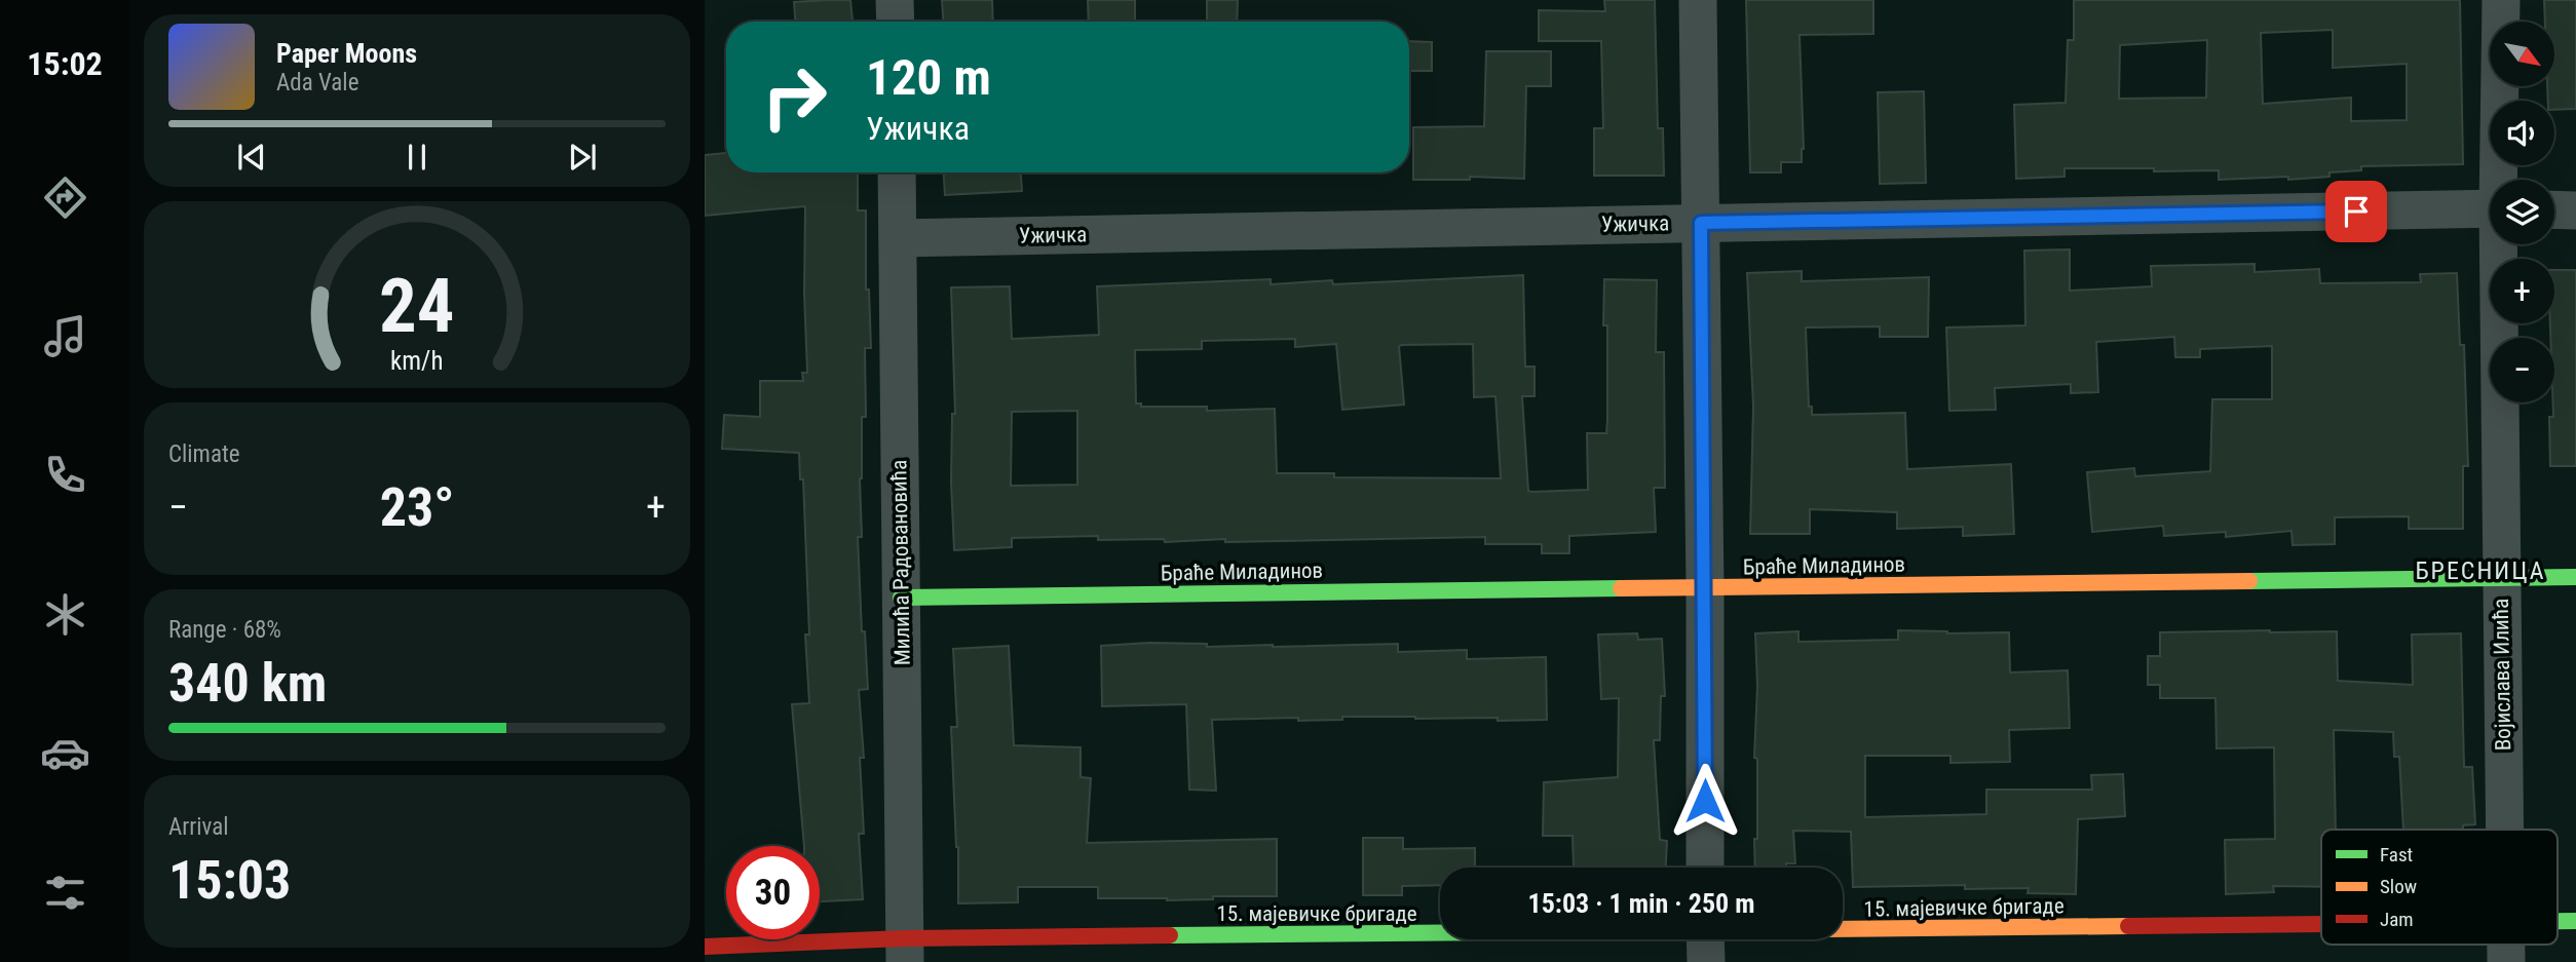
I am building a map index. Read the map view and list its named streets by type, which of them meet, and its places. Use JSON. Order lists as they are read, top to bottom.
{
  "streets": {
    "street": [
      "Ужичка",
      "Милића Радовановића",
      "Браће Миладинов",
      "Војислава Илића",
      "15. мајевичке бригаде"
    ]
  },
  "crossings": [
    ["Ужичка", "Милића Радовановића"],
    ["Милића Радовановића", "Браће Миладинов"],
    ["Милића Радовановића", "15. мајевичке бригаде"],
    ["Браће Миладинов", "Војислава Илића"]
  ],
  "districts": ["БРЕСНИЦА"],
  "legend": ["Fast", "Slow", "Jam"],
  "north": "bottom right",
  "page": {
    "tabs": "15:02",
    "map_buttons": ["+", "−"],
    "turn": ["120 m", "Ужичка"],
    "song": ["Paper Moons", "Ada Vale"],
    "tile": [
      "Climate",
      ["Range · 68%", "340 km"],
      ["Arrival", "15:03"]
    ],
    "heat": ["−", "23°", "+"],
    "limit": "30",
    "trip": "15:03 · 1 min · 250 m",
    "gauge": ["24", "km/h"]
  }
}
